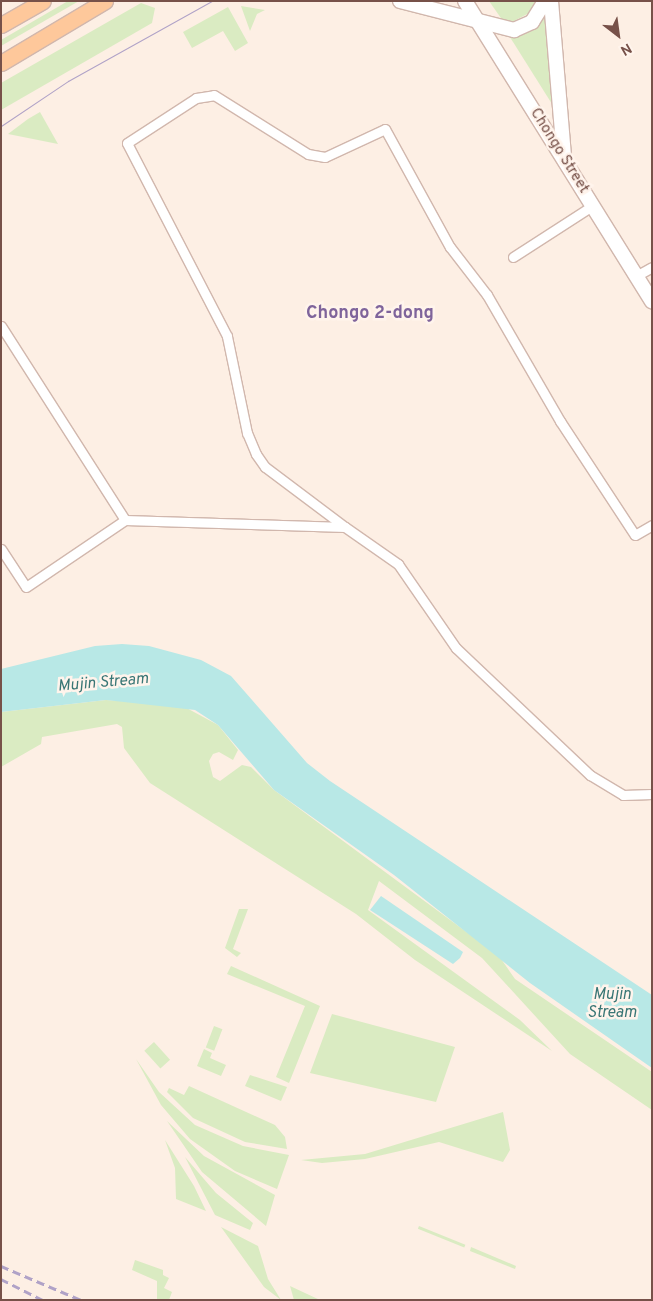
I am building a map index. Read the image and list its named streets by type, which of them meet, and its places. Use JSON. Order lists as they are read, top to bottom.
{
  "streets": {
    "main road": ["Chongo Street"]
  },
  "districts": ["Chongo 2-dong"],
  "water": ["Mujin Stream"],
  "north": "bottom right"
}
